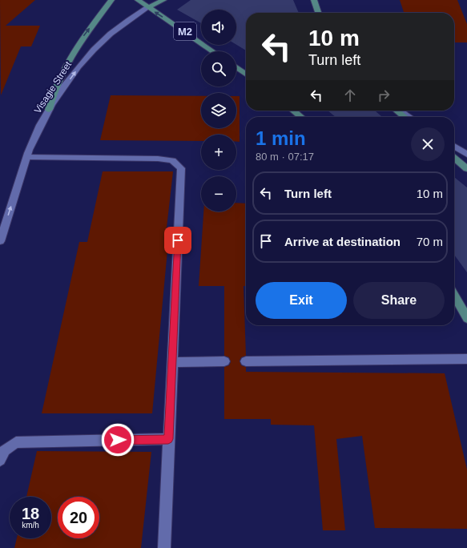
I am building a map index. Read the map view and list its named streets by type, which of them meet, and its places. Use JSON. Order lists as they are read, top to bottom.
{
  "streets": {
    "main road": ["M2"],
    "street": ["Visagie Street"]
  },
  "crossings": [
    ["M2", "Visagie Street"]
  ],
  "one_way": ["Visagie Street"],
  "page": {
    "map_buttons": ["+", "−"],
    "turn": ["10 m", "Turn left"],
    "heading": ["1 min", "80 m · 07:17"],
    "list": [
      {
        "name": "Turn left",
        "value": "10 m"
      },
      {
        "name": "Arrive at destination",
        "value": "70 m"
      }
    ],
    "buttons": ["Exit", "Share"],
    "speed": "18 km/h",
    "limit": "20"
  }
}
